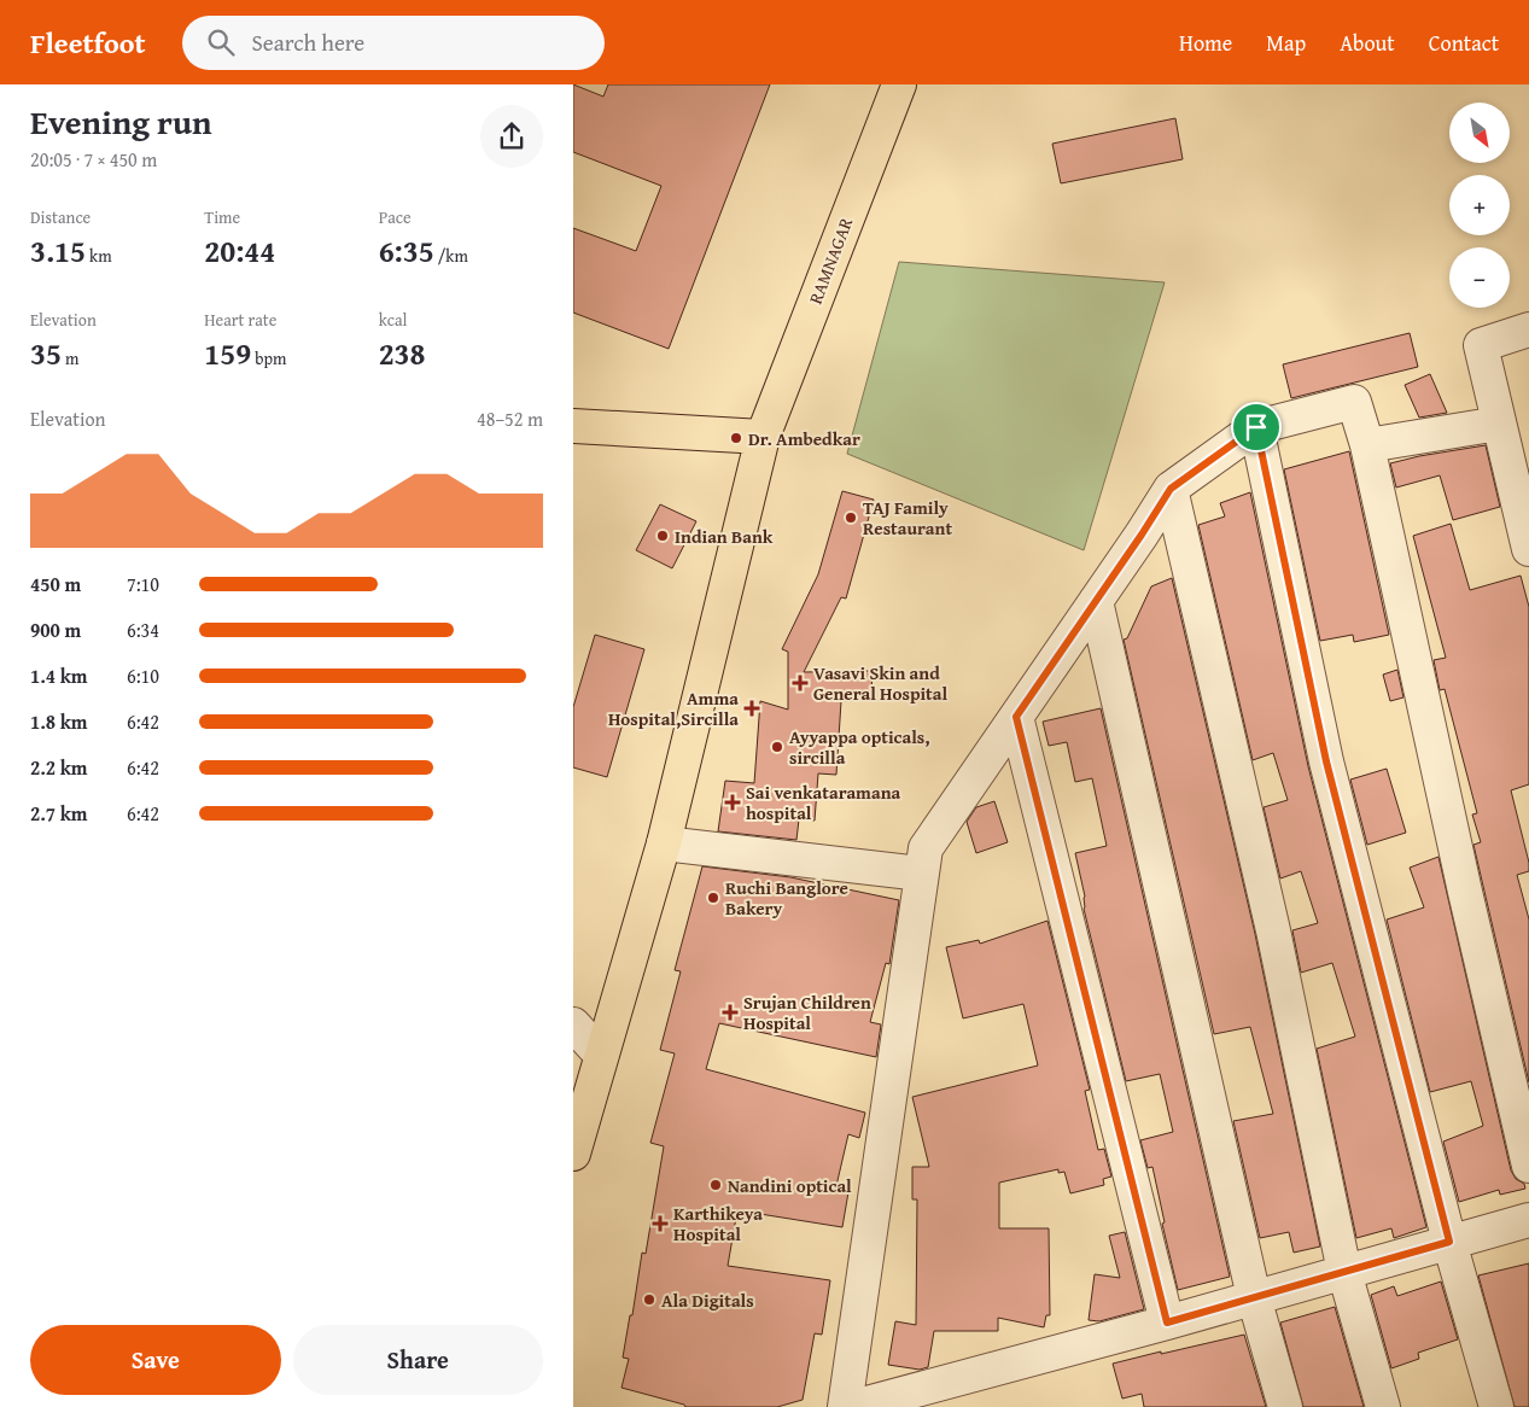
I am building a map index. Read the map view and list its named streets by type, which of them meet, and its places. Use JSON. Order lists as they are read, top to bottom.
{
  "streets": {
    "main road": ["RAMNAGAR"]
  },
  "places": {
    "other": [
      "Dr. Ambedkar",
      "TAJ Family Restaurant",
      "Indian Bank",
      "Ayyappa opticals, sircilla",
      "Ruchi Banglore Bakery",
      "Nandini optical",
      "Ala Digitals"
    ],
    "health": [
      "Vasavi Skin and General Hospital",
      "Amma Hospital,Sircilla",
      "Sai venkataramana hospital",
      "Srujan Children Hospital",
      "Karthikeya Hospital"
    ]
  },
  "north": "bottom right",
  "page": {
    "header": "Fleetfoot",
    "search": "Search here",
    "nav": [
      "Home",
      "Map",
      "About",
      "Contact"
    ],
    "heading": ["Evening run", "20:05 · 7 × 450 m"],
    "map_buttons": ["+", "−"],
    "stats": [
      ["Distance", "3.15 km"],
      ["Time", "20:44"],
      ["Pace", "6:35 /km"],
      ["Elevation", "35 m"],
      ["Heart rate", "159 bpm"],
      ["kcal", "238"]
    ],
    "chart": ["Elevation", "48–52 m"],
    "list": [
      {
        "name": "450 m",
        "note": "7:10"
      },
      {
        "name": "900 m",
        "note": "6:34"
      },
      {
        "name": "1.4 km",
        "note": "6:10"
      },
      {
        "name": "1.8 km",
        "note": "6:42"
      },
      {
        "name": "2.2 km",
        "note": "6:42"
      },
      {
        "name": "2.7 km",
        "note": "6:42"
      }
    ],
    "buttons": ["Save", "Share"]
  }
}
